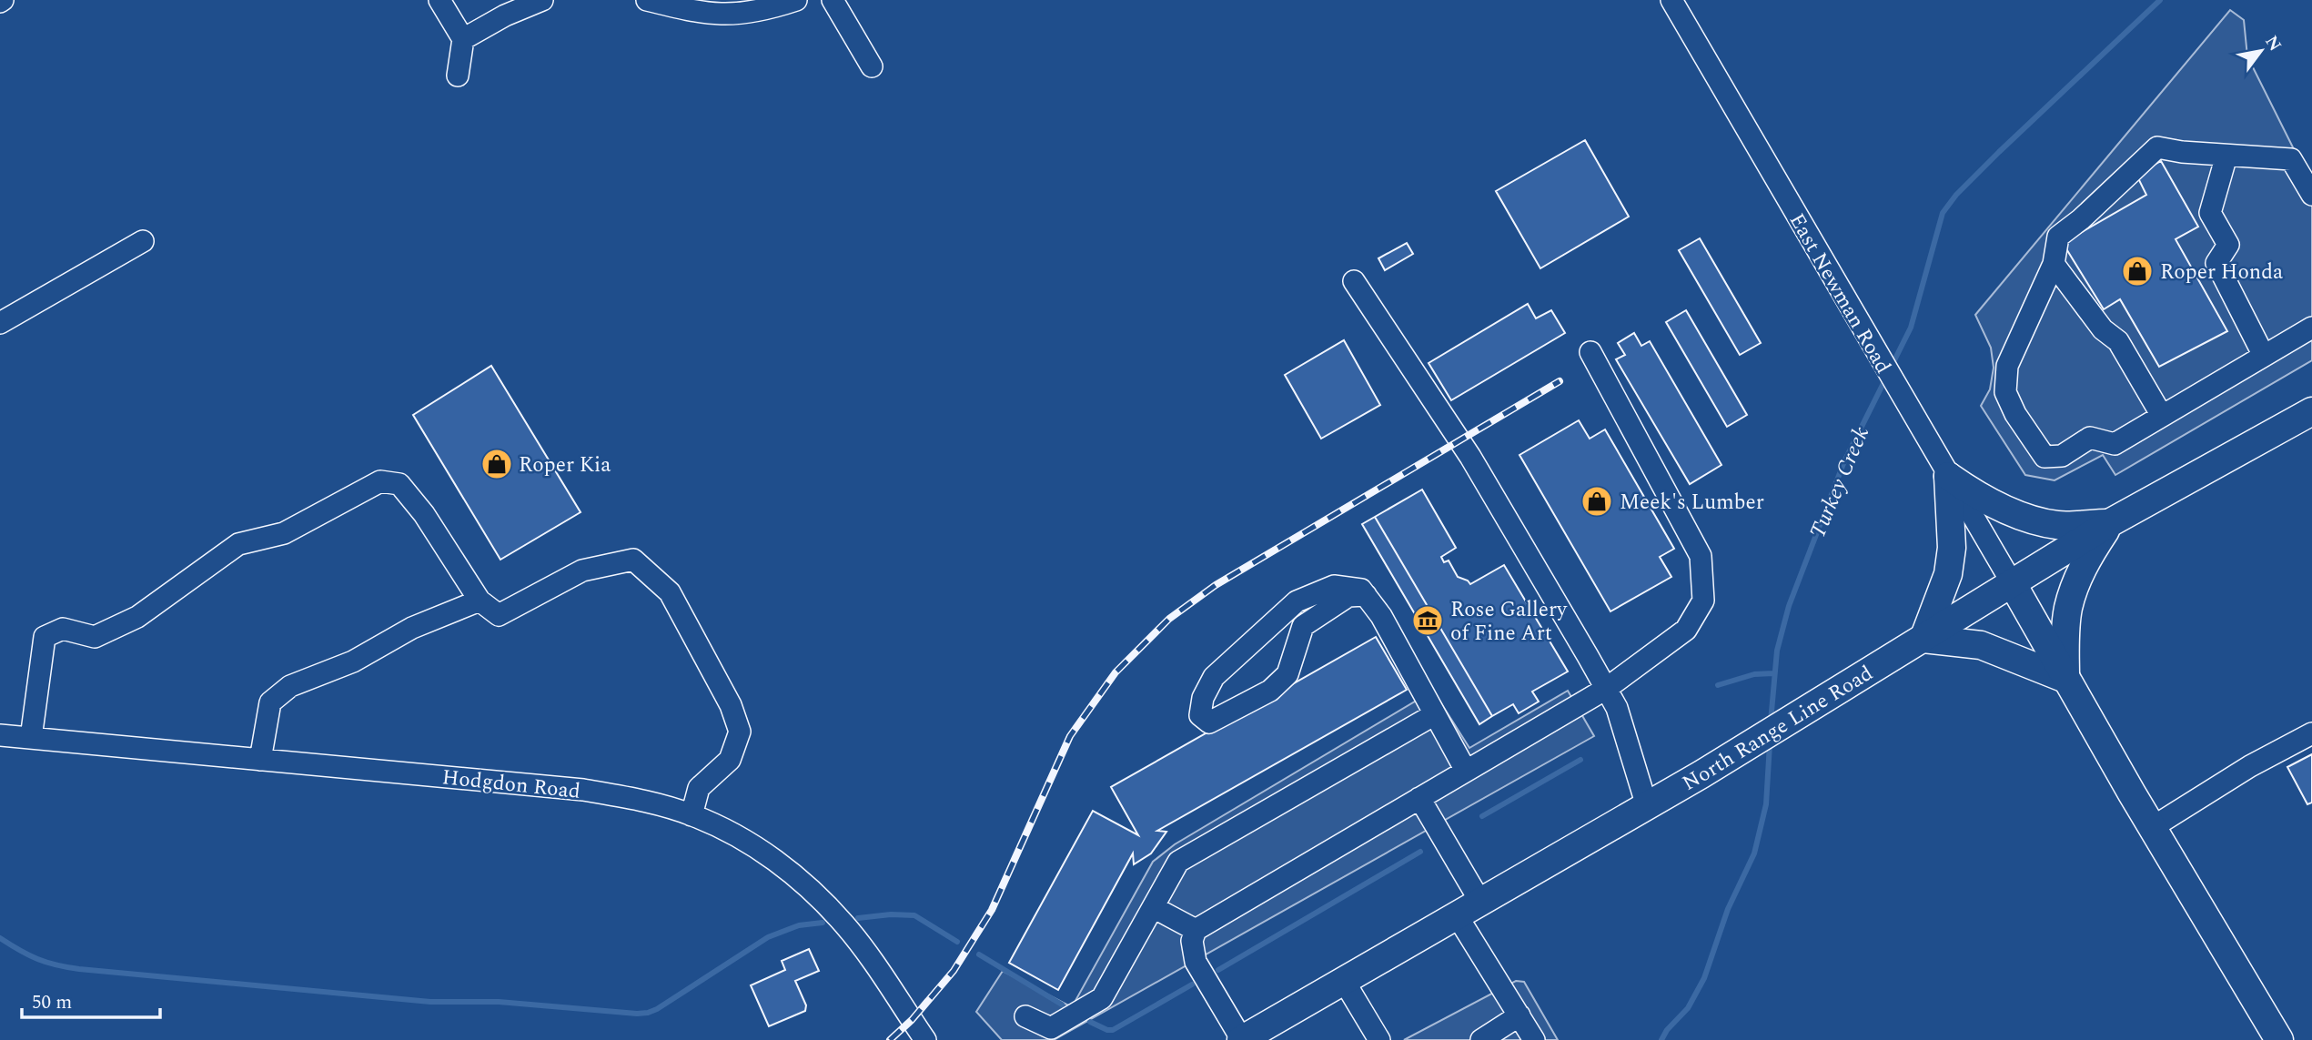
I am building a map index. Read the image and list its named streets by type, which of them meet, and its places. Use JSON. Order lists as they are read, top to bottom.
{
  "streets": {
    "main road": ["North Range Line Road"],
    "street": ["East Newman Road", "Hodgdon Road"]
  },
  "crossings": [
    ["East Newman Road", "North Range Line Road"]
  ],
  "water": ["Turkey Creek"],
  "places": {
    "shop": ["Roper Honda", "Roper Kia", "Meek's Lumber"],
    "museum": ["Rose Gallery of Fine Art"]
  },
  "scale_bar": "50 m",
  "north": "top right"
}
